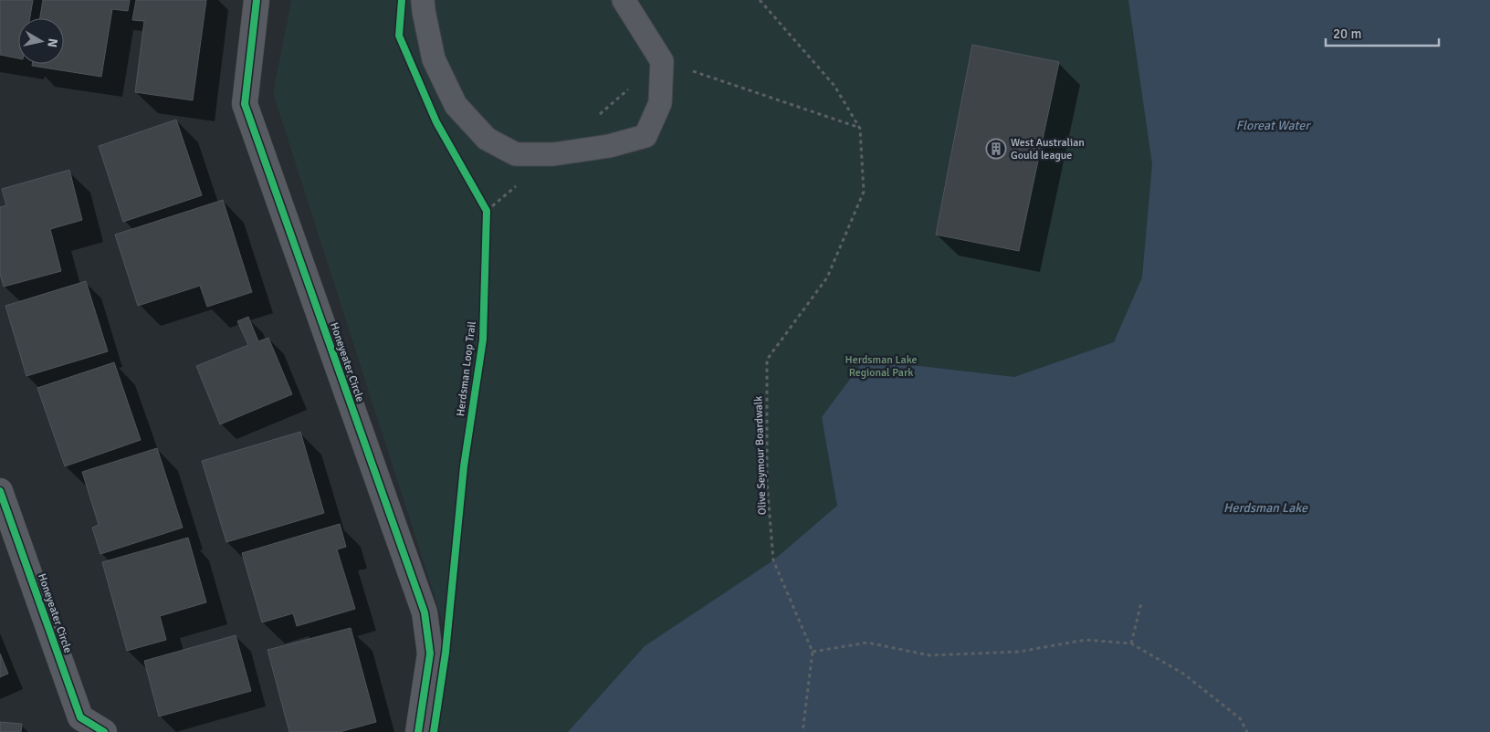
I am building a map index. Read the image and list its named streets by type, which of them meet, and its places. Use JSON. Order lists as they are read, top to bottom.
{
  "streets": {
    "street": ["Honeyeater Circle"],
    "path": ["Olive Seymour Boardwalk"],
    "cycle path": ["Herdsman Loop Trail"]
  },
  "water": ["Floreat Water", "Herdsman Lake"],
  "parks": ["Herdsman Lake Regional Park"],
  "places": {
    "building": ["West Australian Gould league"]
  },
  "scale_bar": "20 m",
  "north": "right"
}
